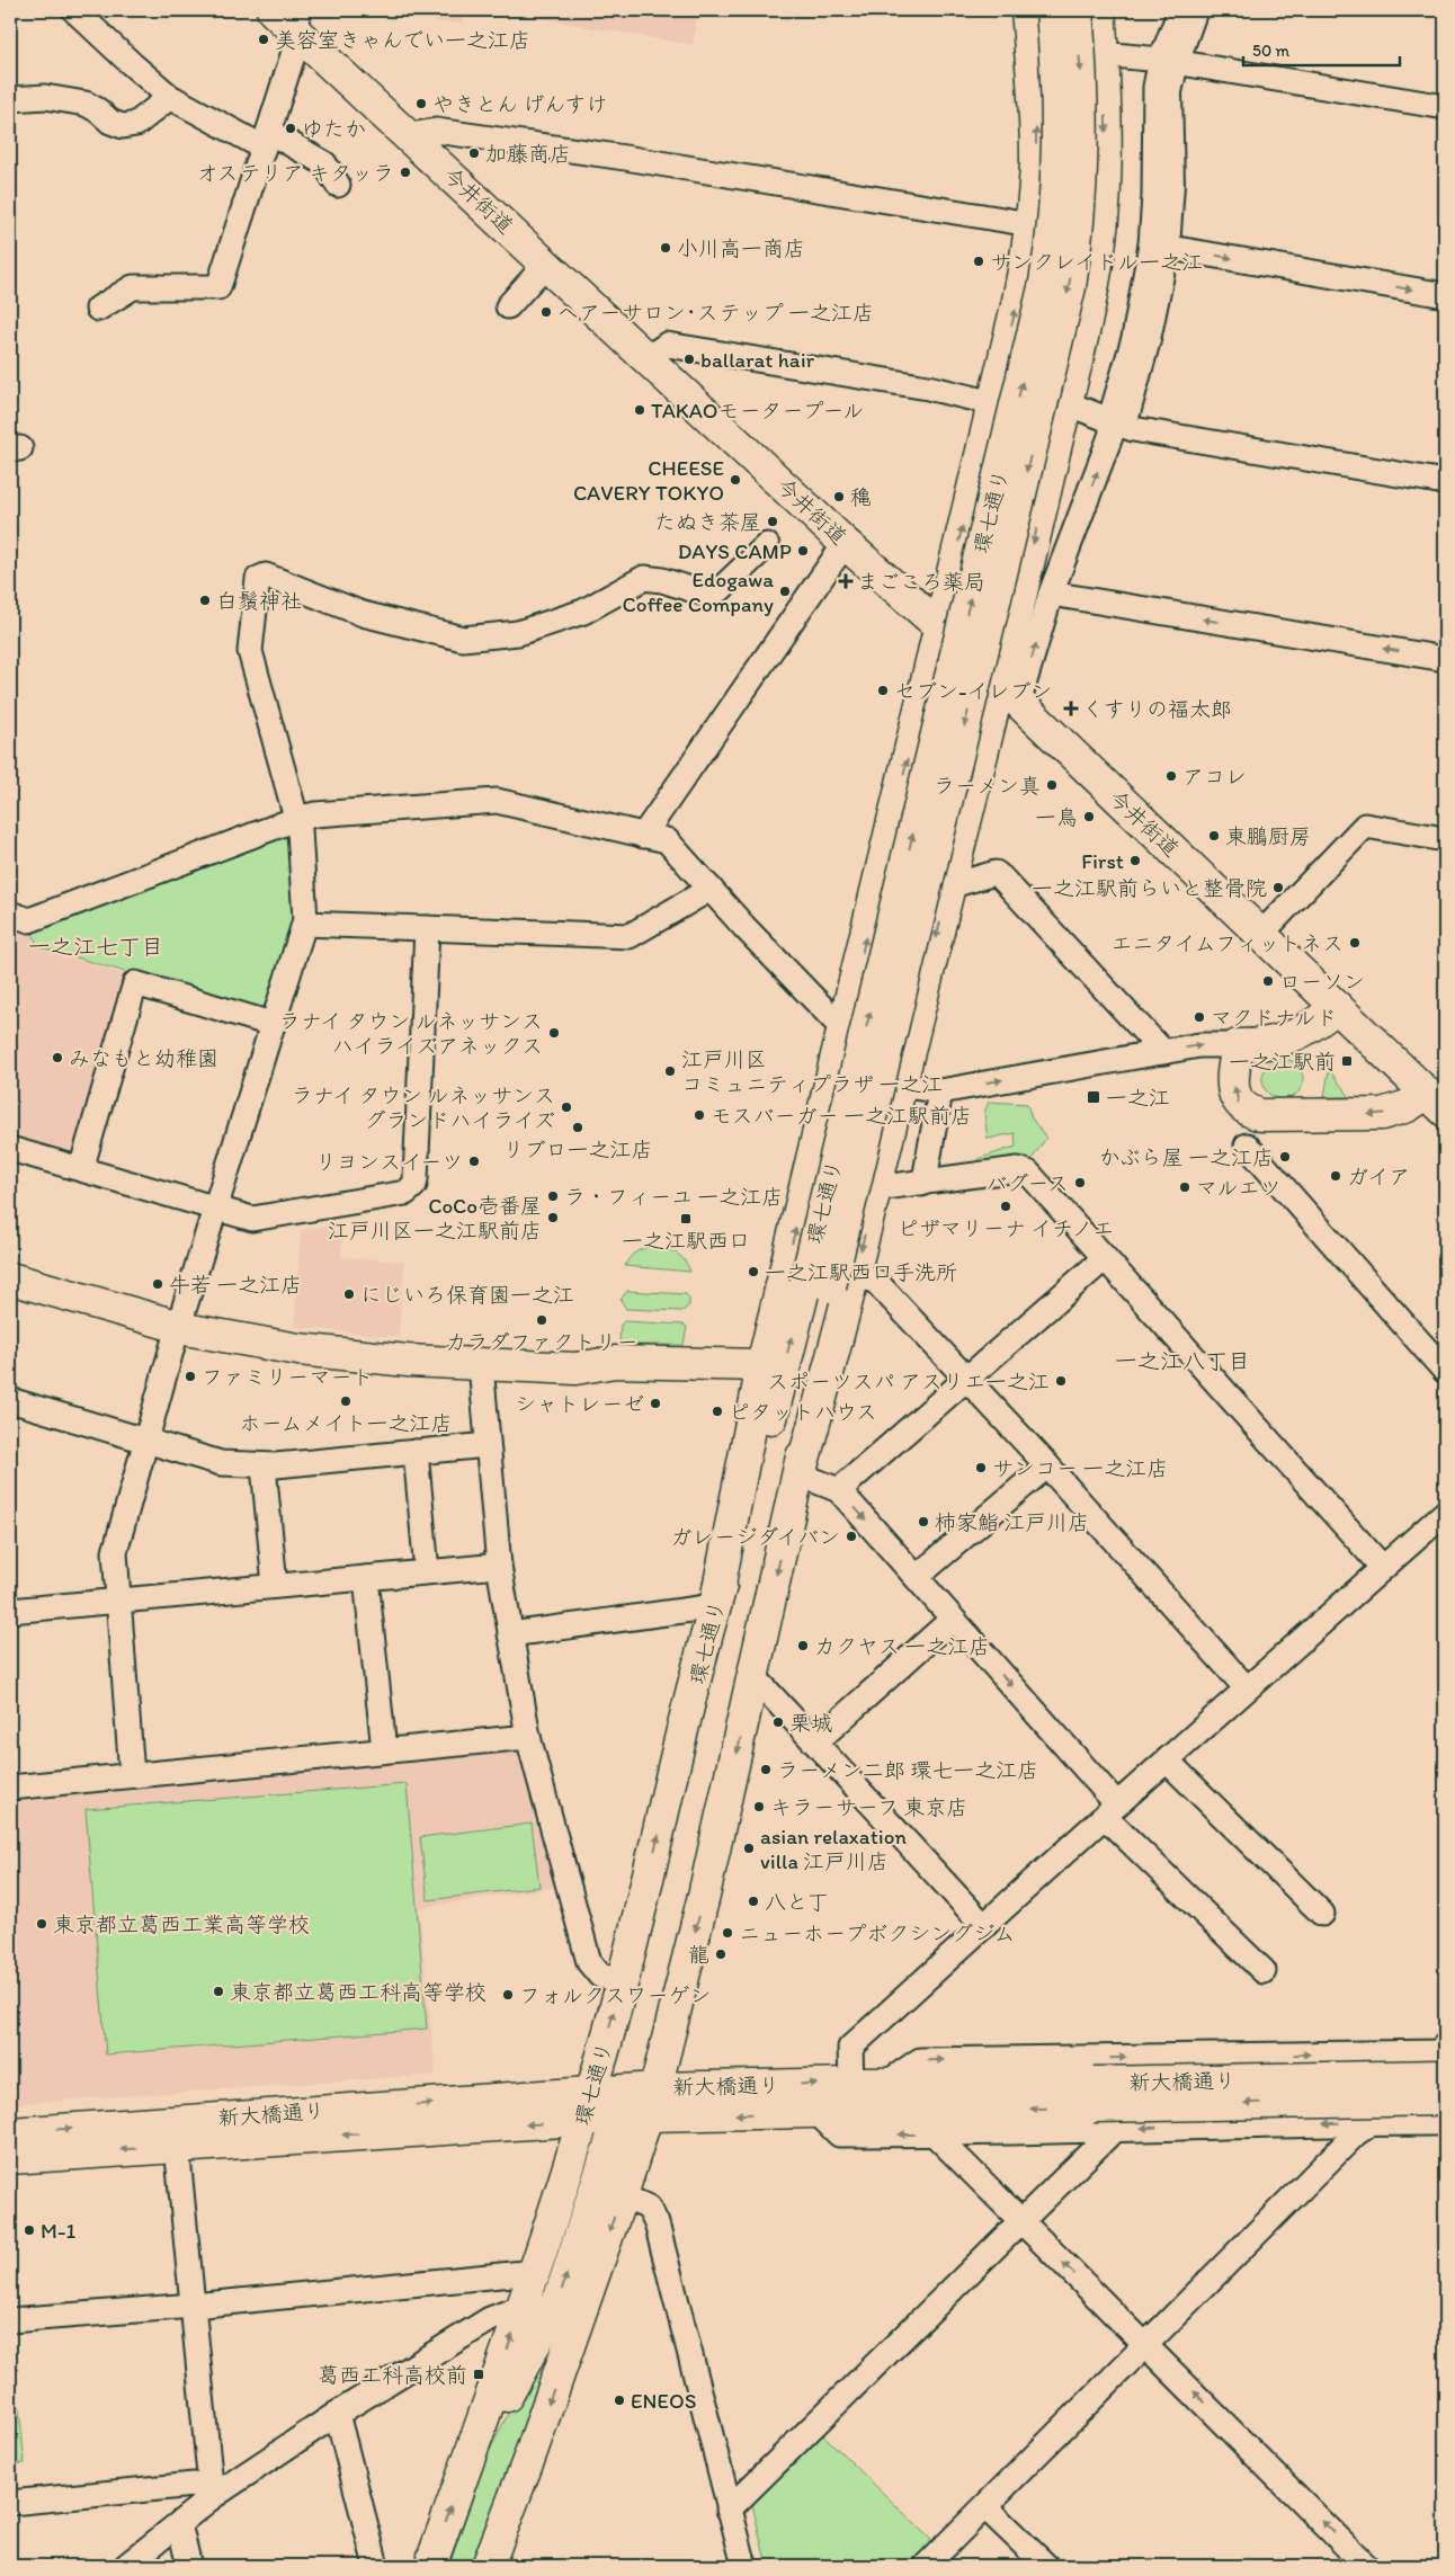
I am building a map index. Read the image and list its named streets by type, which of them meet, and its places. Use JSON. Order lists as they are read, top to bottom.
{
  "streets": {
    "main road": ["今井街道", "環七通り", "新大橋通り"]
  },
  "crossings": [
    ["環七通り", "新大橋通り"]
  ],
  "districts": ["一之江七丁目", "一之江八丁目"],
  "places": {
    "other": [
      "美容室きゃんでい一之江店",
      "やきとん げんすけ",
      "ゆたか",
      "加藤商店",
      "オステリア キタッラ",
      "小川高一商店",
      "サンクレイドル一之江",
      "ヘアーサロン･ステップ 一之江店",
      "ballarat hair",
      "TAKAOモータープール",
      "CHEESE CAVERY TOKYO",
      "穐",
      "たぬき茶屋",
      "DAYS CAMP",
      "Edogawa Coffee Company",
      "白鬚神社",
      "セブン-イレブン",
      "アコレ",
      "ラーメン真",
      "一鳥",
      "東鵬厨房",
      "First",
      "一之江駅前らいと整骨院",
      "エニタイムフィットネス",
      "ローソン",
      "マクドナルド",
      "ラナイ タウン ルネッサンス ハイライズアネックス",
      "みなもと幼稚園",
      "江戸川区 コミュニティプラザ 一之江",
      "ラナイ タウン ルネッサンス グランドハイライズ",
      "モスバーガー 一之江駅前店",
      "リブロ一之江店",
      "かぶら屋 一之江店",
      "リヨンスイーツ",
      "ガイア",
      "バグース",
      "マルエツ",
      "ラ・フィーユ 一之江店",
      "ピザマリーナ イチノエ",
      "CoCo壱番屋 江戸川区一之江駅前店",
      "一之江駅西口手洗所",
      "牛若 一之江店",
      "にじいろ保育園一之江",
      "カラダファクトリー",
      "ファミリーマート",
      "スポーツスパ アスリエ一之江",
      "ホームメイト一之江店",
      "シャトレーゼ",
      "ピタットハウス",
      "サンコー 一之江店",
      "柿家鮨 江戸川店",
      "ガレージダイバン",
      "カクヤス 一之江店",
      "栗城",
      "ラーメン二郎 環七一之江店",
      "キラーサーフ 東京店",
      "asian relaxation villa 江戸川店",
      "八と丁",
      "東京都立葛西工業高等学校",
      "ニューホープボクシングジム",
      "龍",
      "東京都立葛西工科高等学校",
      "フォルクスワーゲン",
      "M-1",
      "ENEOS"
    ],
    "health": ["まごころ薬局", "くすりの福太郎"],
    "transit": [
      "一之江駅前",
      "一之江",
      "一之江駅西口",
      "葛西工科高校前"
    ]
  },
  "scale_bar": "50 m"
}
